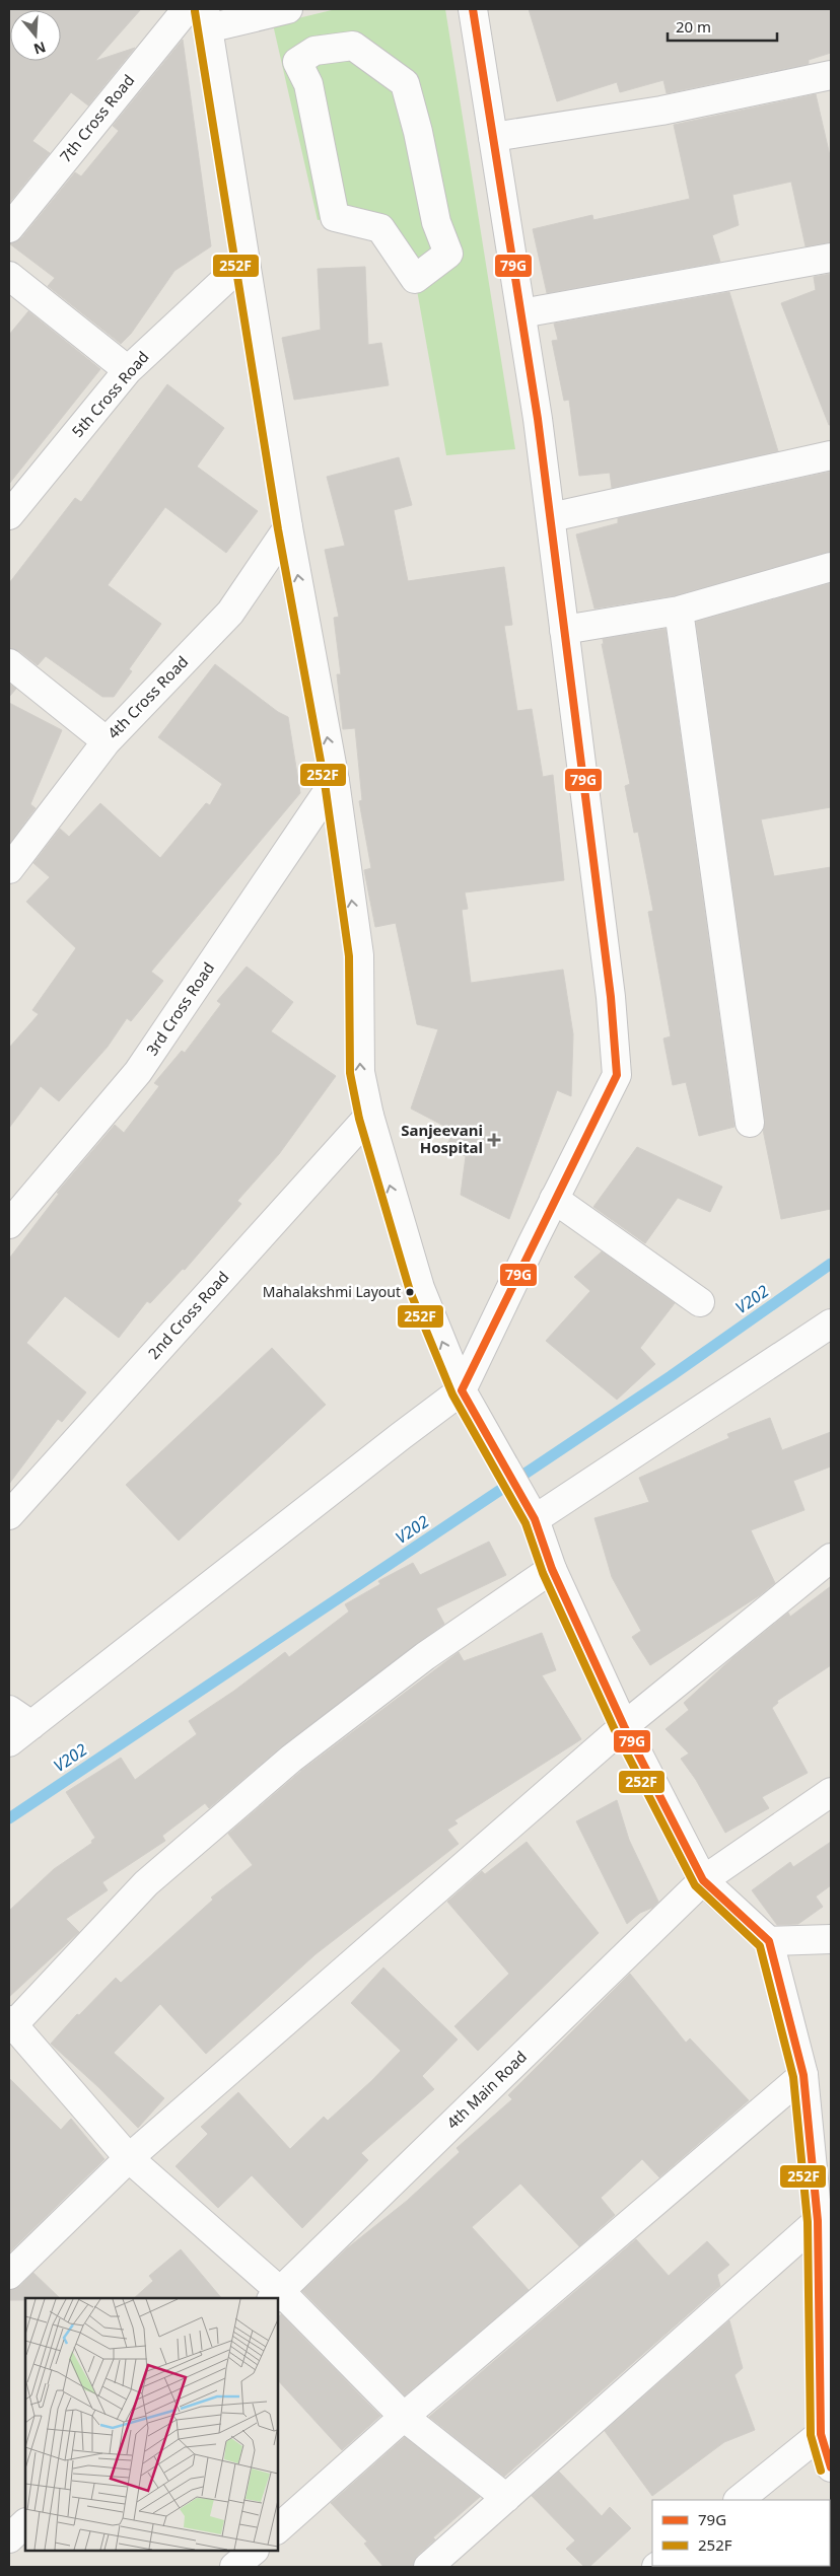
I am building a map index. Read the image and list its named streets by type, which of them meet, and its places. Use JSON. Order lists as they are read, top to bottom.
{
  "streets": {
    "street": [
      "7th Cross Road",
      "5th Cross Road",
      "4th Cross Road",
      "3rd Cross Road",
      "2nd Cross Road",
      "4th Main Road"
    ]
  },
  "water": ["V202"],
  "places": {
    "health": ["Sanjeevani Hospital"],
    "other": ["Mahalakshmi Layout"]
  },
  "lines": ["transit line 79G", "transit line 252F"],
  "legend": ["79G", "252F"],
  "scale_bar": "20 m",
  "north": "bottom"
}
